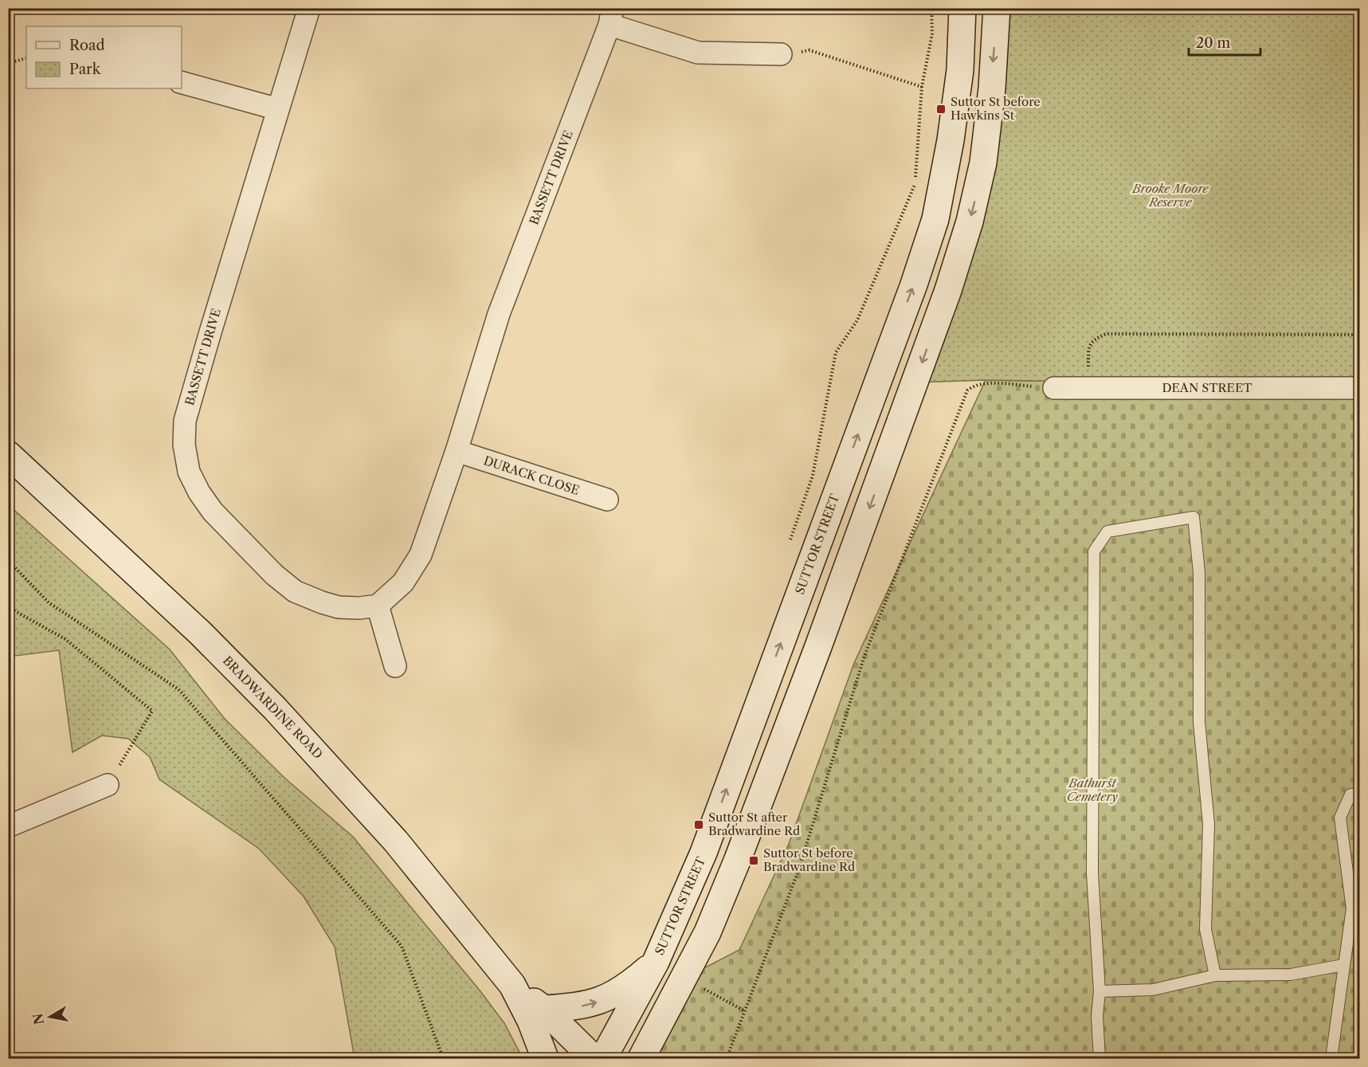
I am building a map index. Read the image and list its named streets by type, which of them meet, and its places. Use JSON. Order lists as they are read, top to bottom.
{
  "streets": {
    "main road": ["SUTTOR STREET", "BRADWARDINE ROAD"],
    "street": ["BASSETT DRIVE", "DEAN STREET", "DURACK CLOSE"]
  },
  "crossings": [
    ["BASSETT DRIVE", "DURACK CLOSE"]
  ],
  "parks": ["Brooke Moore Reserve", "Bathurst Cemetery"],
  "places": {
    "transit": ["Suttor St before Hawkins St", "Suttor St after Bradwardine Rd", "Suttor St before Bradwardine Rd"]
  },
  "legend": ["Road", "Park"],
  "scale_bar": "20 m",
  "north": "left"
}
